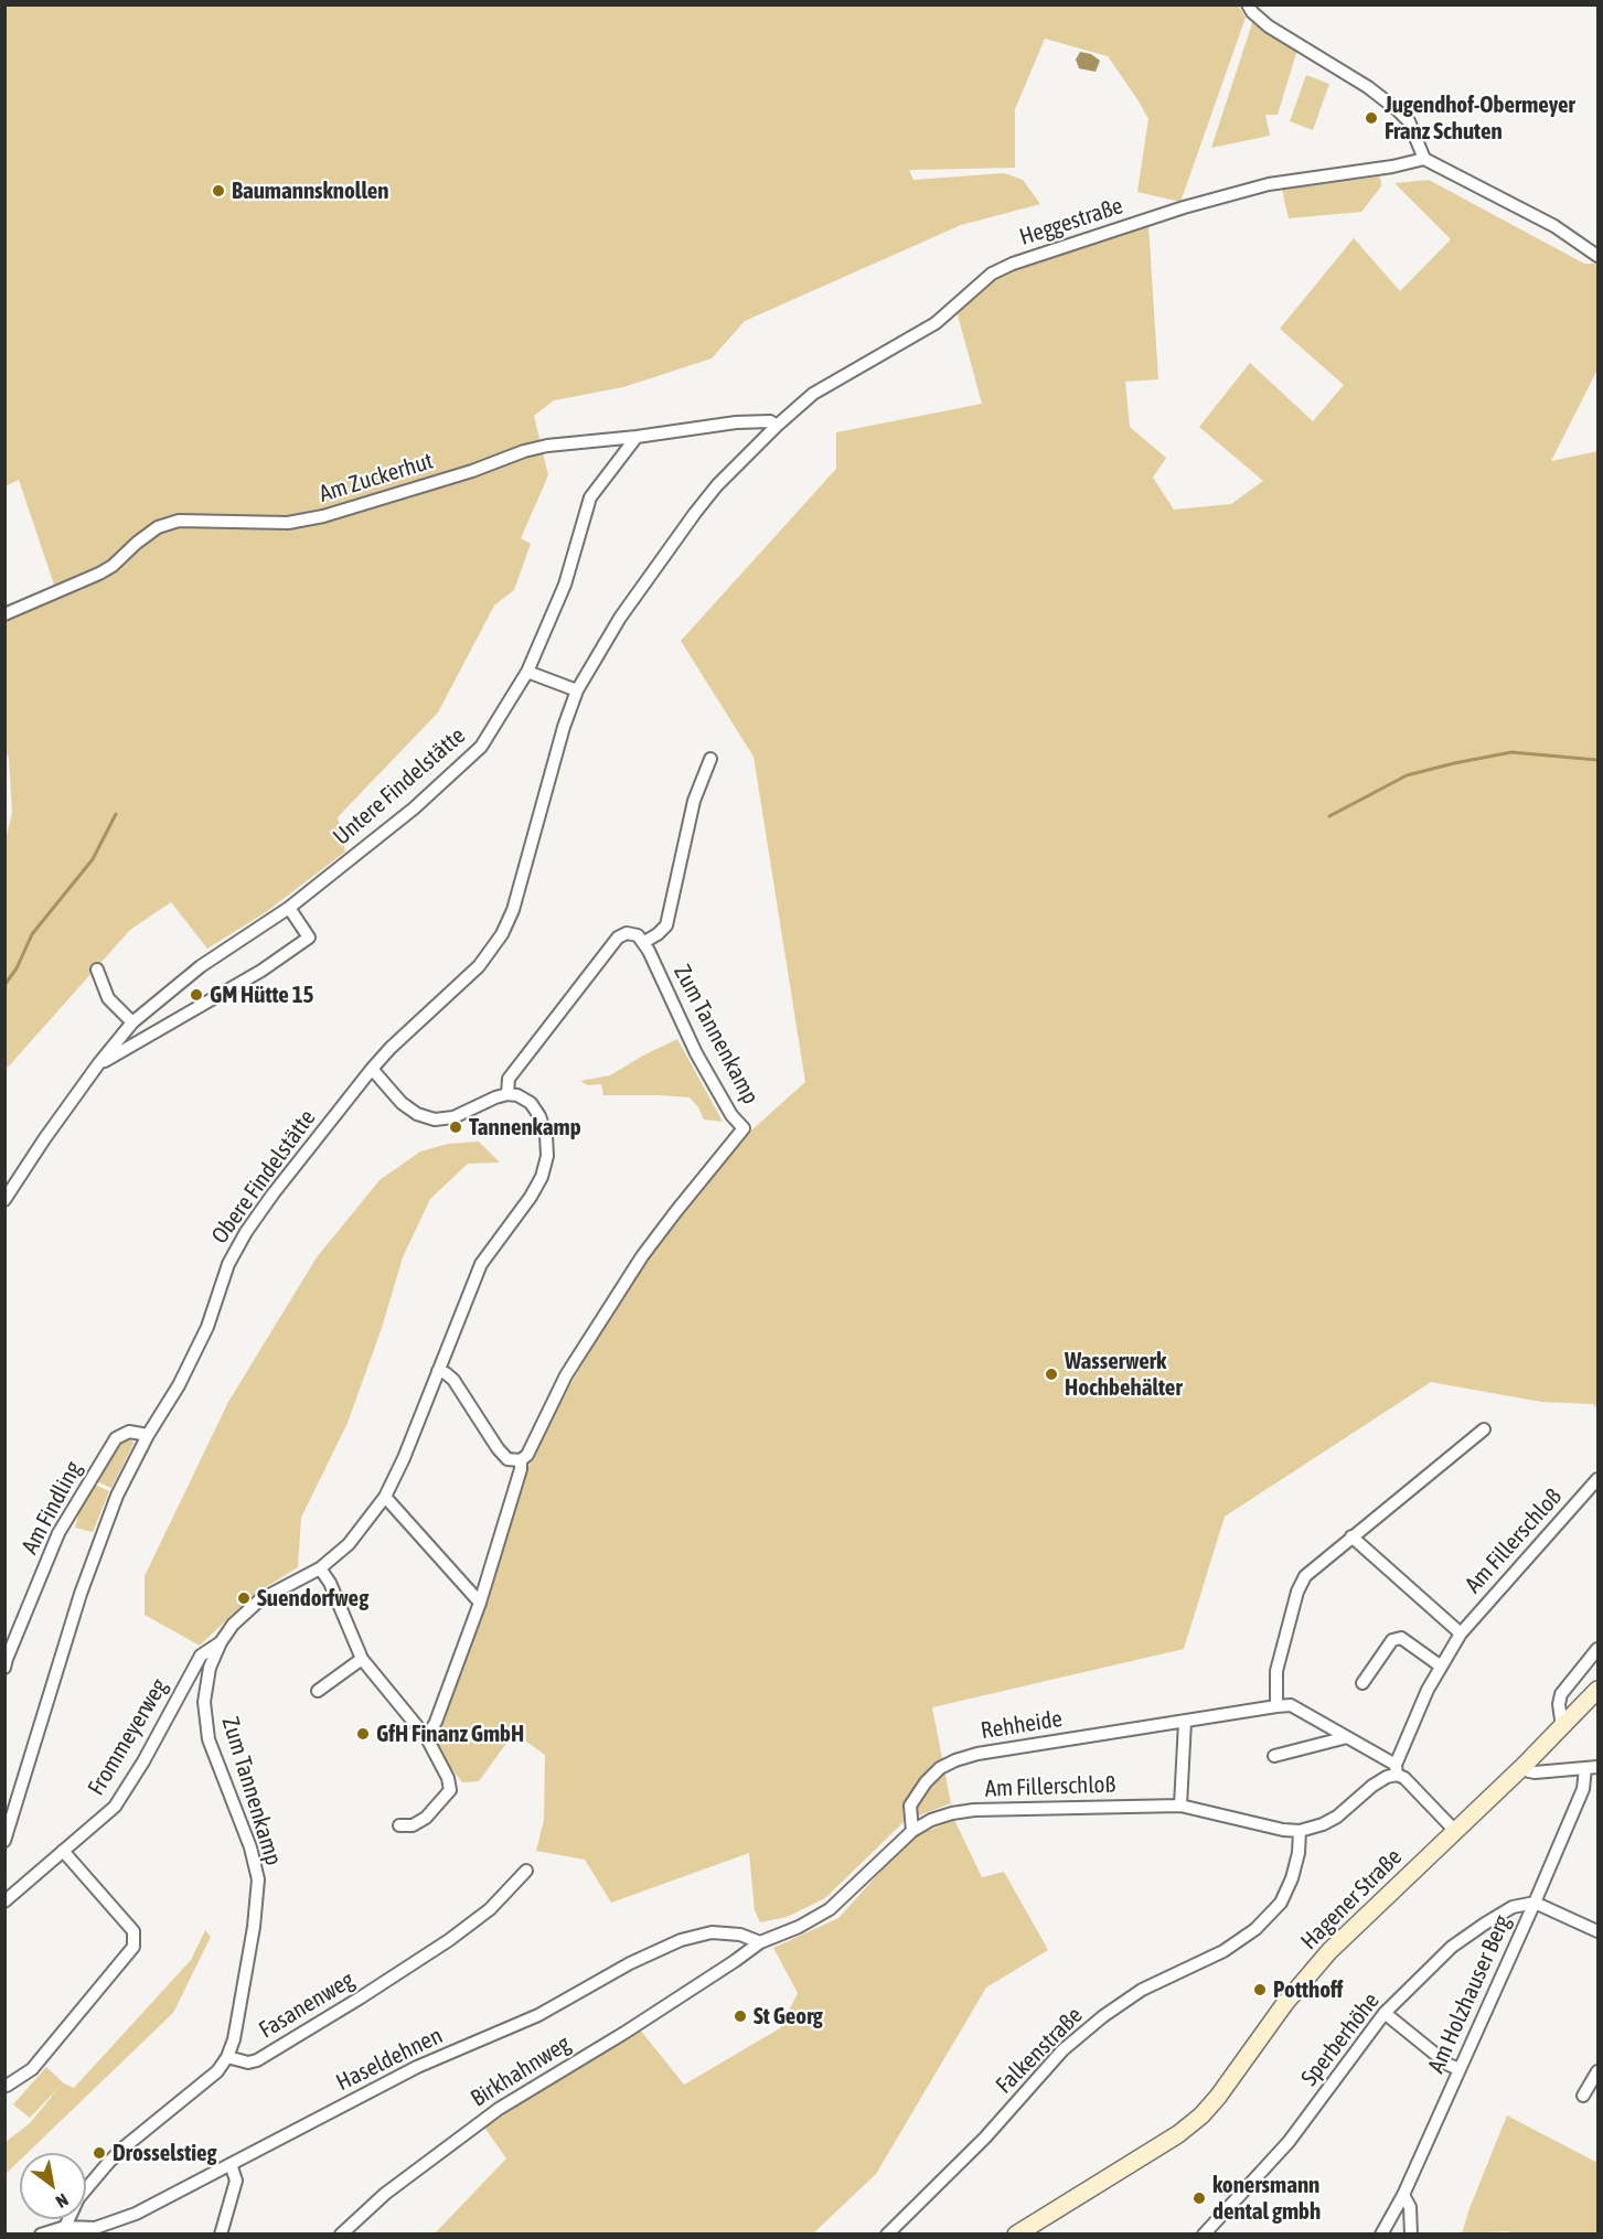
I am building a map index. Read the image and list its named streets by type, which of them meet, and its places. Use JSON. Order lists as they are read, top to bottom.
{
  "streets": {
    "main road": ["Hagener Straße"],
    "street": [
      "Heggestraße",
      "Am Zuckerhut",
      "Untere Findelstätte",
      "Zum Tannenkamp",
      "Obere Findelstätte",
      "Am Findling",
      "Am Fillerschloß",
      "Rehheide",
      "Frommeyerweg",
      "Am Holzhauser Berg",
      "Fasanenweg",
      "Sperberhöhe",
      "Falkenstraße",
      "Haseldehnen",
      "Birkhahnweg"
    ]
  },
  "crossings": [
    ["Heggestraße", "Am Zuckerhut"],
    ["Heggestraße", "Obere Findelstätte"],
    ["Am Zuckerhut", "Untere Findelstätte"],
    ["Zum Tannenkamp", "Frommeyerweg"],
    ["Zum Tannenkamp", "Fasanenweg"],
    ["Obere Findelstätte", "Am Findling"],
    ["Am Fillerschloß", "Rehheide"],
    ["Am Fillerschloß", "Falkenstraße"],
    ["Am Fillerschloß", "Haseldehnen"],
    ["Am Fillerschloß", "Birkhahnweg"],
    ["Am Holzhauser Berg", "Sperberhöhe"]
  ],
  "places": [
    "Jugendhof-Obermeyer Franz Schuten",
    "Baumannsknollen",
    "GM Hütte 15",
    "Tannenkamp",
    "Wasserwerk Hochbehälter",
    "Suendorfweg",
    "GfH Finanz GmbH",
    "Potthoff",
    "St Georg",
    "Drosselstieg",
    "konersmann dental gmbh"
  ],
  "north": "bottom right"
}
